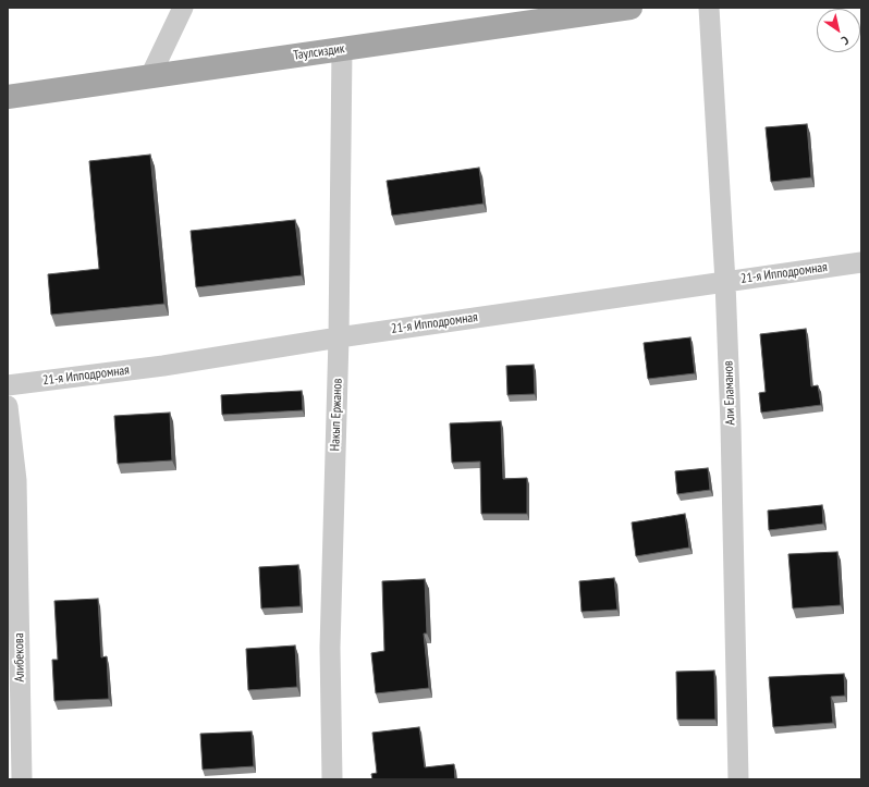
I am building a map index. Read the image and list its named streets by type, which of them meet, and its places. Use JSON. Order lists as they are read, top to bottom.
{
  "streets": {
    "main road": ["Таулсиздик"],
    "street": [
      "21-я Ипподромная",
      "Али Еламанов",
      "Накып Ержанов",
      "Алибекова"
    ]
  },
  "crossings": [
    ["Таулсиздик", "Накып Ержанов"],
    ["21-я Ипподромная", "Али Еламанов"],
    ["21-я Ипподромная", "Накып Ержанов"]
  ],
  "north": "bottom right"
}
